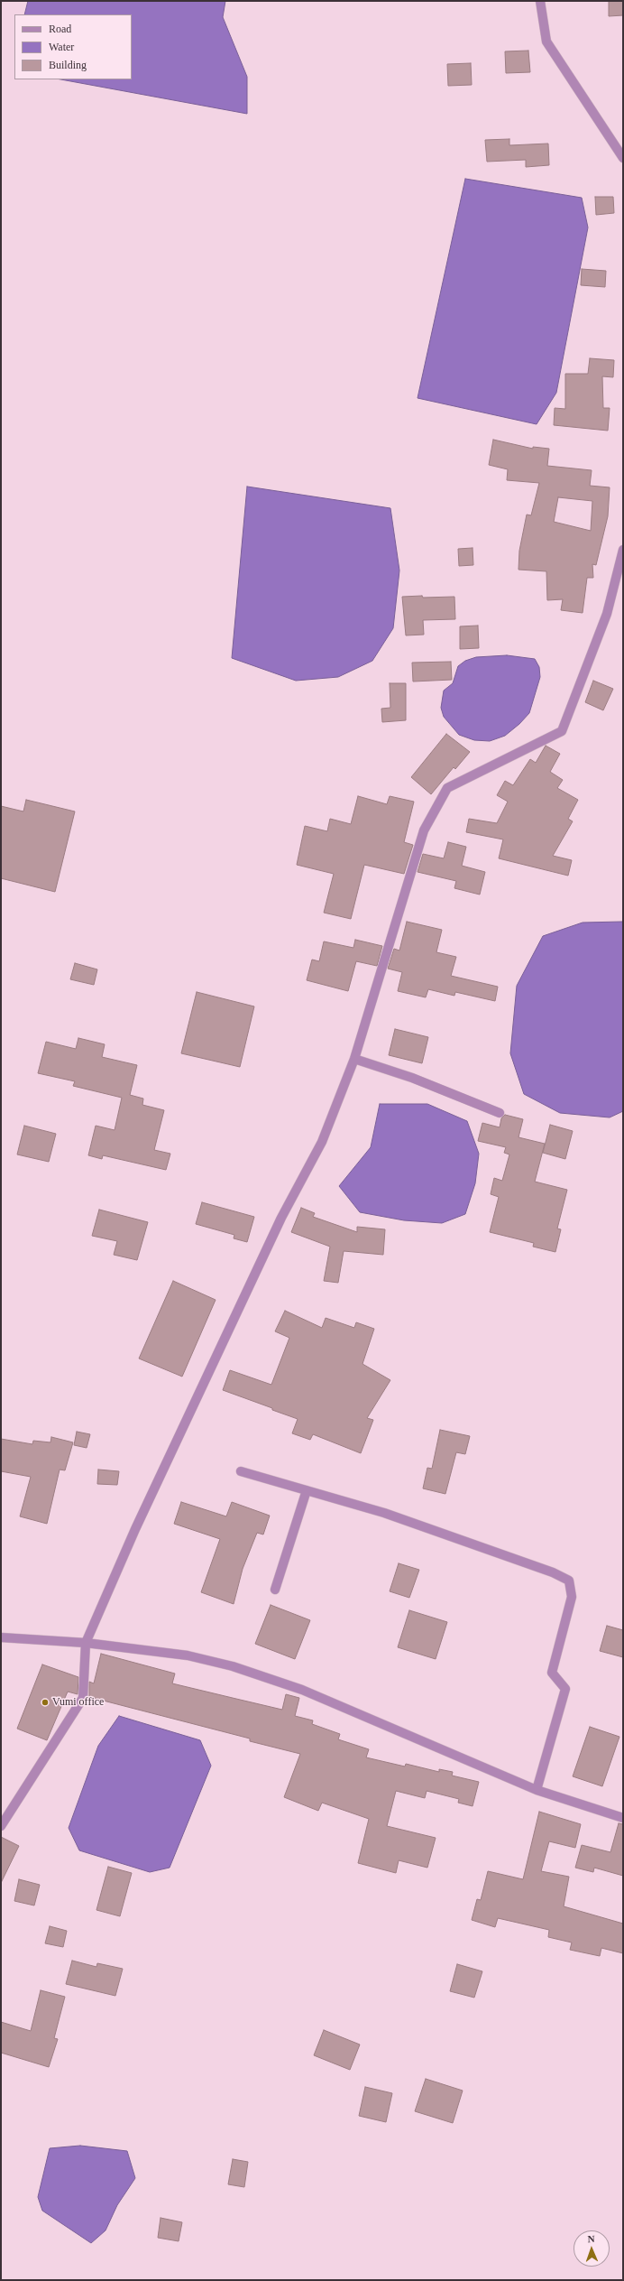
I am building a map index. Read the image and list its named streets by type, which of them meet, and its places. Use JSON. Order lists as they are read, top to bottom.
{
  "places": ["Vumi office"],
  "legend": ["Road", "Water", "Building"],
  "north": "top"
}
